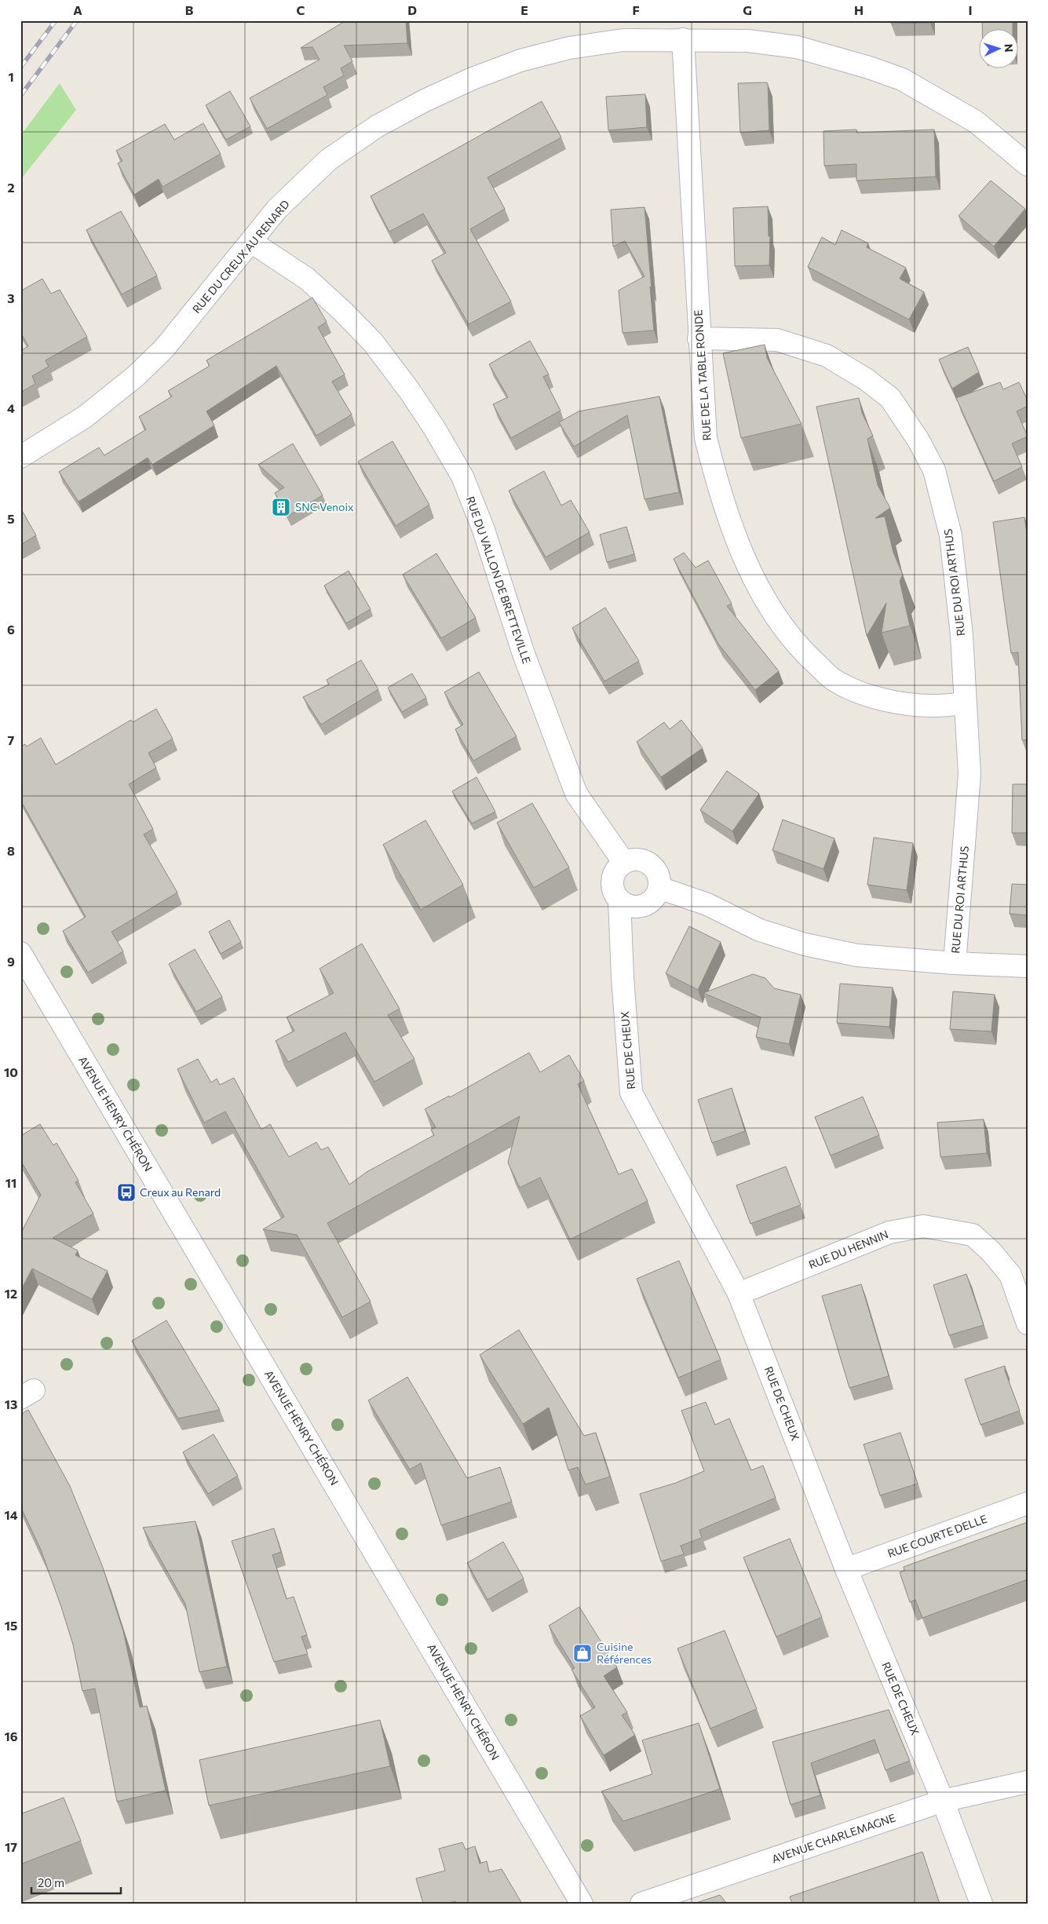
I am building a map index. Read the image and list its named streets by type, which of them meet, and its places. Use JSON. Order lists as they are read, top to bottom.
{
  "streets": {
    "street": [
      "RUE DU CREUX AU RENARD",
      "RUE DE LA TABLE RONDE",
      "RUE DU VALLON DE BRETTEVILLE",
      "RUE DU ROI ARTHUS",
      "RUE DE CHEUX",
      "AVENUE HENRY CHÉRON",
      "RUE DU HENNIN",
      "RUE COURTE DELLE",
      "AVENUE CHARLEMAGNE"
    ]
  },
  "crossings": [
    ["RUE DU CREUX AU RENARD", "RUE DE LA TABLE RONDE"],
    ["RUE DU CREUX AU RENARD", "RUE DU VALLON DE BRETTEVILLE"],
    ["RUE DE LA TABLE RONDE", "RUE DU ROI ARTHUS"],
    ["RUE DU VALLON DE BRETTEVILLE", "RUE DE CHEUX"],
    ["RUE DE CHEUX", "RUE DU HENNIN"],
    ["RUE DE CHEUX", "RUE COURTE DELLE"],
    ["RUE DE CHEUX", "AVENUE CHARLEMAGNE"]
  ],
  "places": {
    "building": ["SNC Venoix"],
    "bus stop": ["Creux au Renard"],
    "shop": ["Cuisine Références"]
  },
  "scale_bar": "20 m",
  "north": "right",
  "grid": {
    "columns": [
      "A",
      "B",
      "C",
      "D",
      "E",
      "F",
      "G",
      "H",
      "I"
    ],
    "rows": [
      "1",
      "2",
      "3",
      "4",
      "5",
      "6",
      "7",
      "8",
      "9",
      "10",
      "11",
      "12",
      "13",
      "14",
      "15",
      "16",
      "17"
    ]
  }
}
